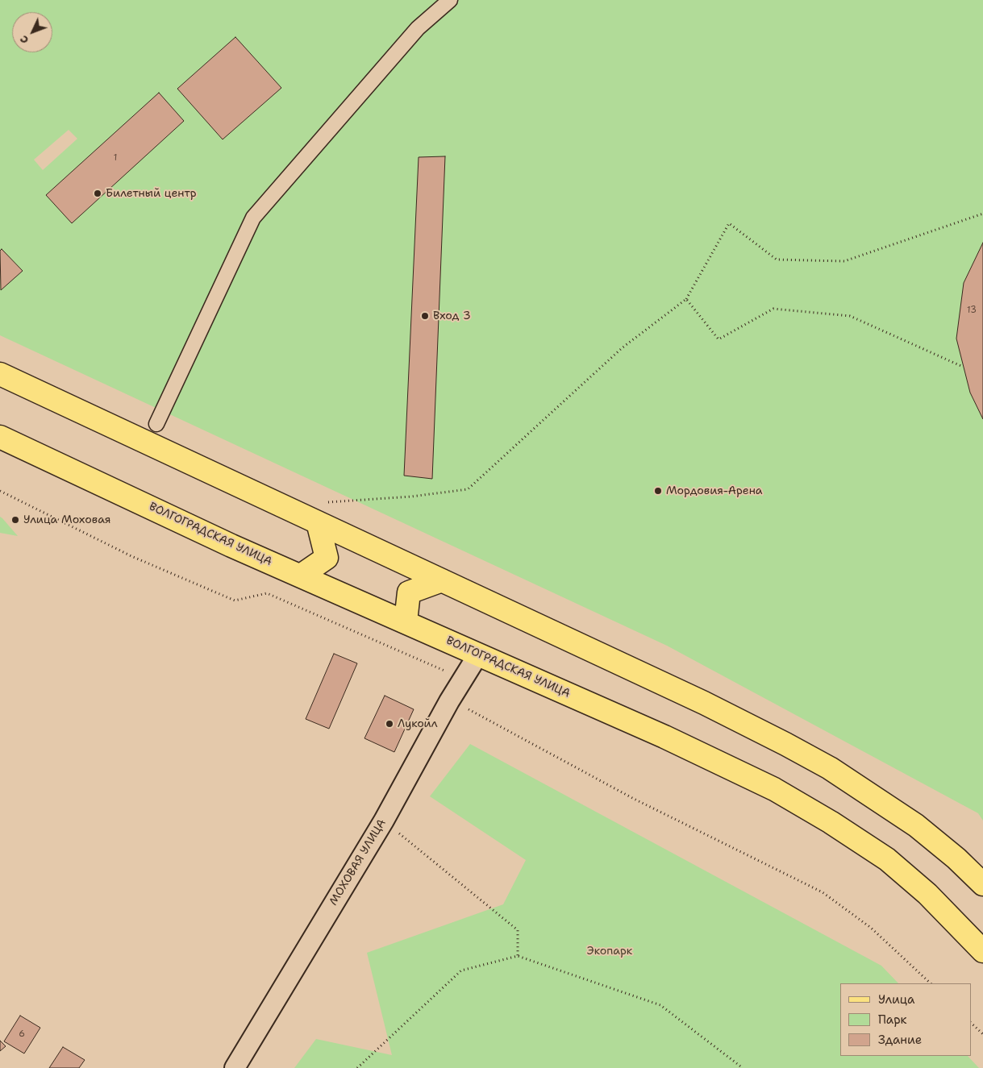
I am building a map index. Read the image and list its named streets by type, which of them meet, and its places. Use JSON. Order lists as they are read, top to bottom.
{
  "streets": {
    "main road": ["ВОЛГОГРАДСКАЯ УЛИЦА"],
    "street": ["МОХОВАЯ УЛИЦА"]
  },
  "crossings": [
    ["ВОЛГОГРАДСКАЯ УЛИЦА", "МОХОВАЯ УЛИЦА"]
  ],
  "parks": ["Экопарк"],
  "places": [
    "Билетный центр",
    "Вход 3",
    "Мордовия-Арена",
    "Улица Моховая",
    "Лукойл"
  ],
  "house_numbers": ["1", "13", "6"],
  "legend": ["Улица", "Парк", "Здание"],
  "north": "bottom left"
}
